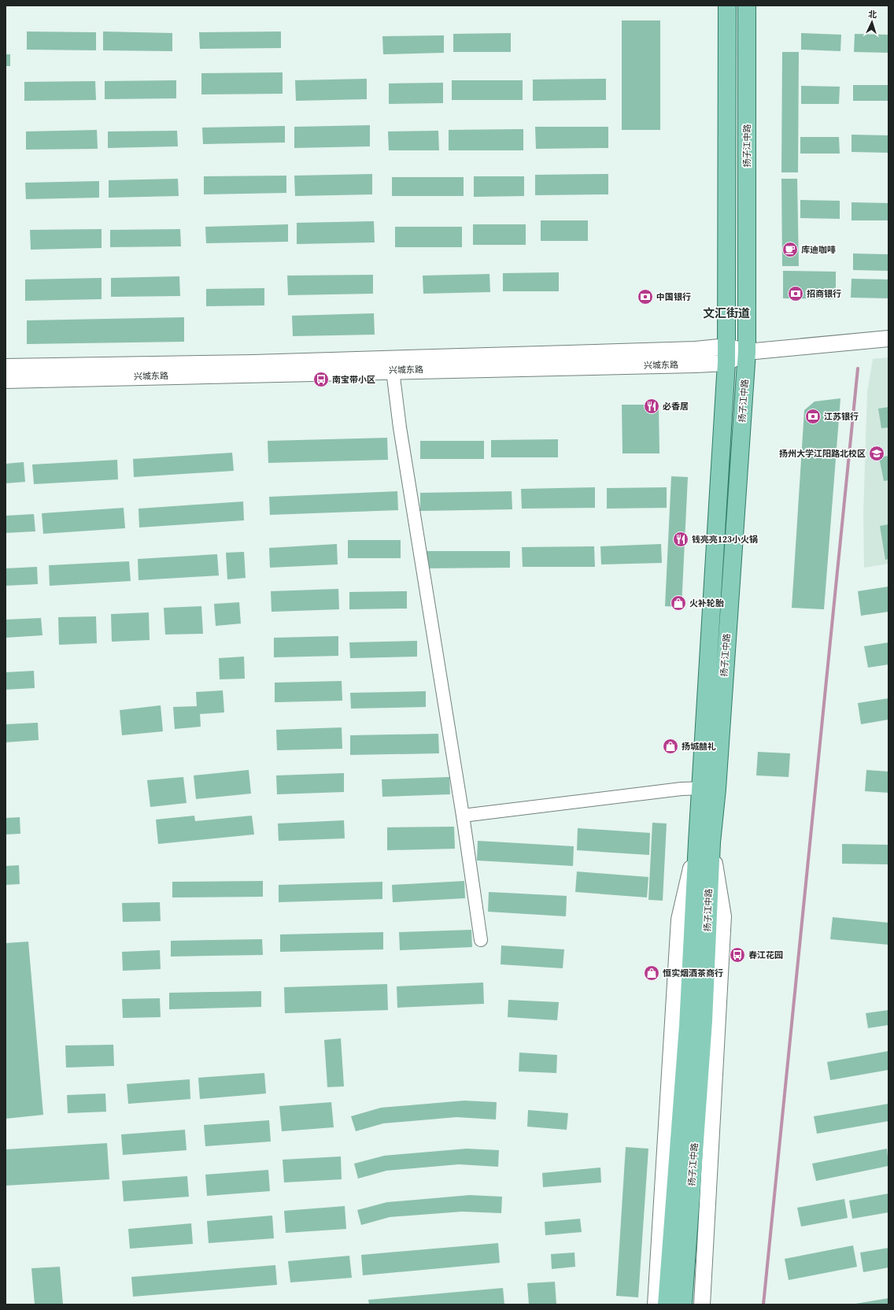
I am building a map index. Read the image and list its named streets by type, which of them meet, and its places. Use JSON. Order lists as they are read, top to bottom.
{
  "streets": {
    "main road": ["扬子江中路"],
    "street": ["兴城东路"]
  },
  "crossings": [
    ["扬子江中路", "兴城东路"]
  ],
  "districts": ["文汇街道"],
  "places": {
    "cafe": ["库迪咖啡"],
    "bank": ["招商银行", "中国银行", "江苏银行"],
    "bus stop": ["南宝带小区", "春江花园"],
    "restaurant": ["必香居", "钱亮亮123小火锅"],
    "school or university": ["扬州大学江阳路北校区"],
    "shop": ["火补轮胎", "扬城囍礼", "恒实烟酒茶商行"]
  },
  "north": "top"
}
